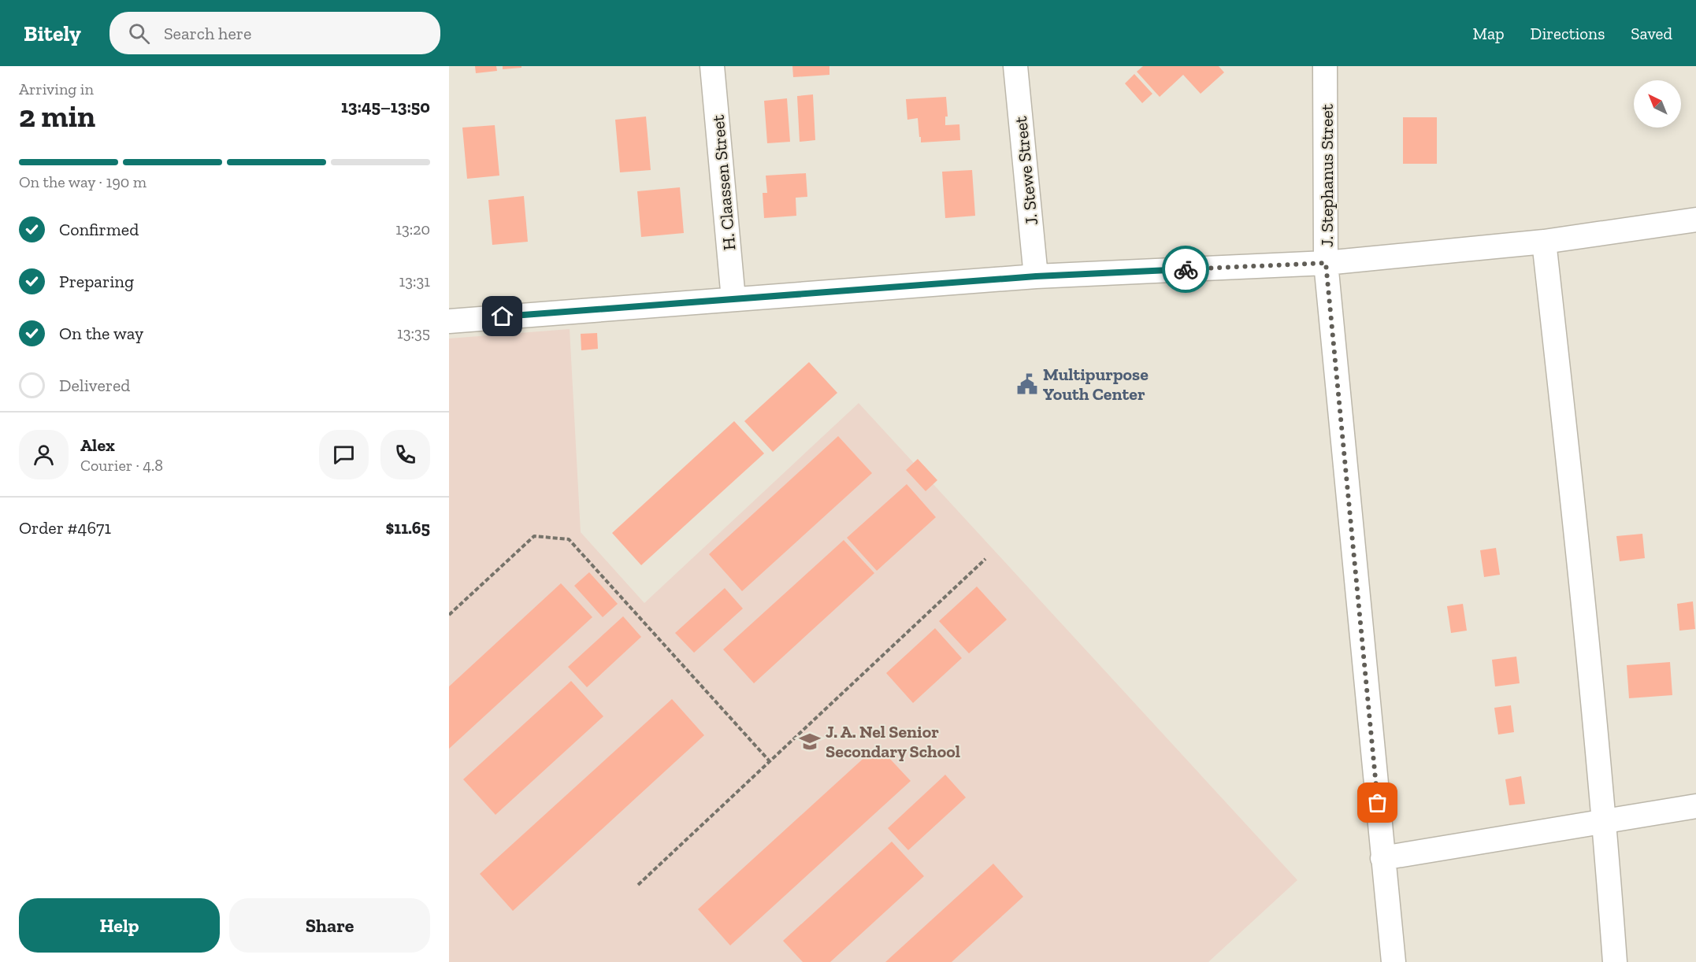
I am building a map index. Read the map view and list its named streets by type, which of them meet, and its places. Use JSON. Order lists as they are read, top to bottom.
{
  "streets": {
    "street": ["J. Stewe Street", "J. Stephanus Street", "H. Claassen Street"]
  },
  "places": {
    "public building": ["Multipurpose Youth Center"],
    "school or university": ["J. A. Nel Senior Secondary School"]
  },
  "north": "top left",
  "page": {
    "header": "Bitely",
    "search": "Search here",
    "nav": ["Map", "Directions", "Saved"],
    "heading": ["2 min", "Arriving in", "13:45–13:50"],
    "panel": [
      "Alex",
      "Courier · 4.8",
      "Order #4671",
      "$11.65"
    ],
    "bar": "On the way · 190 m",
    "list": [
      ["Confirmed", "13:20"],
      ["Preparing", "13:31"],
      ["On the way", "13:35"],
      "Delivered"
    ],
    "buttons": ["Help", "Share"]
  }
}
